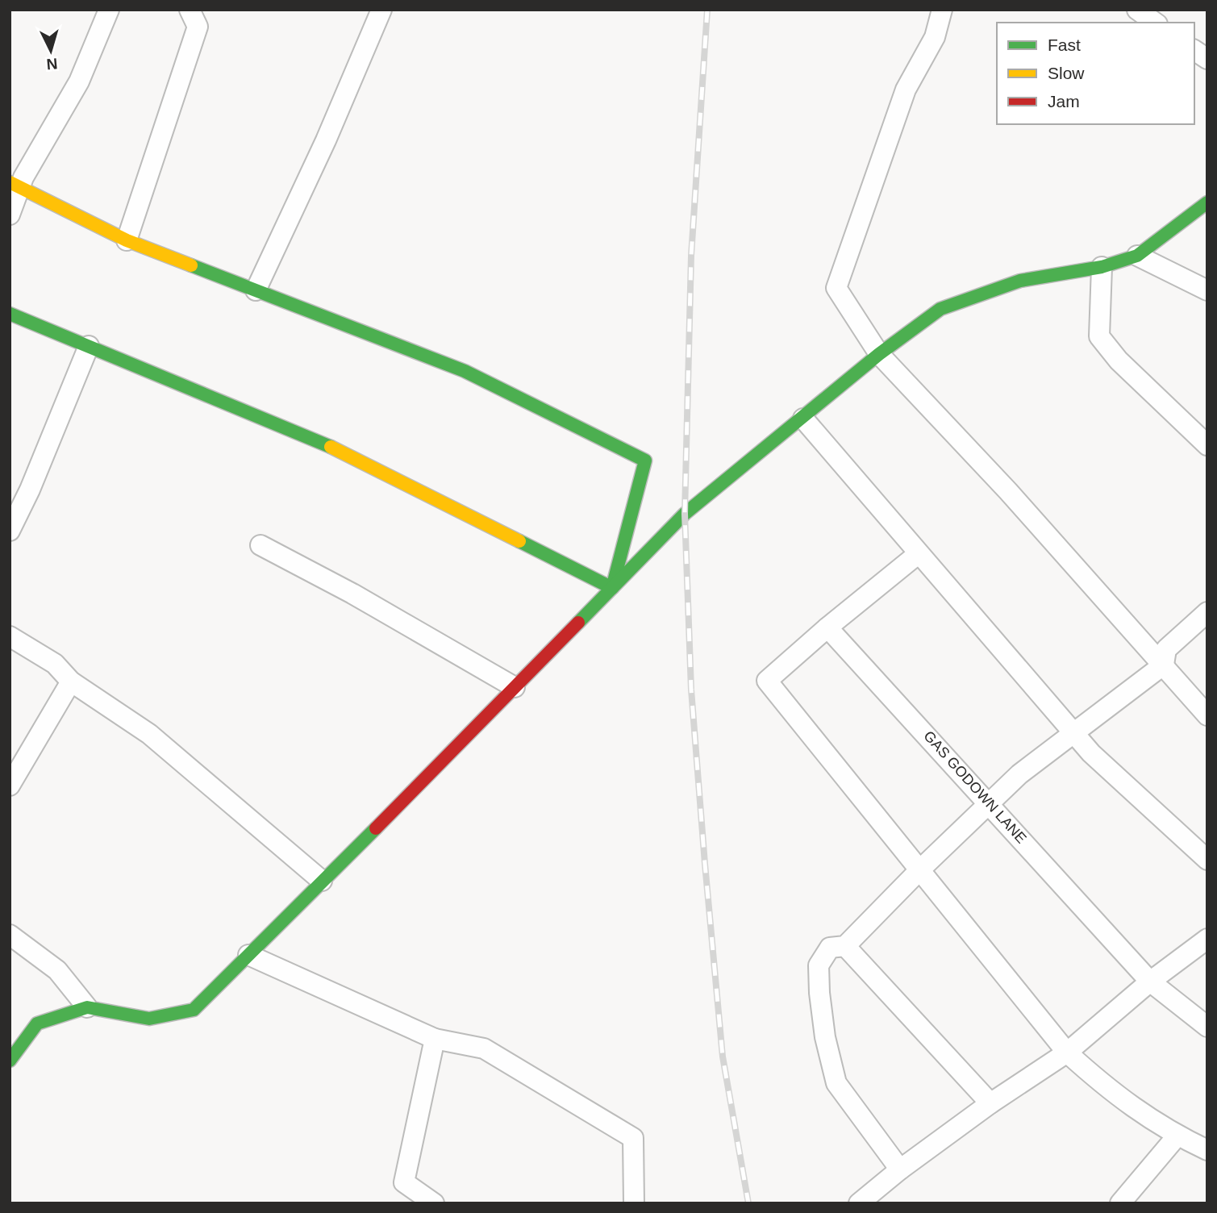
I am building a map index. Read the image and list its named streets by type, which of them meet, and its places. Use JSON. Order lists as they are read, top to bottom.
{
  "streets": {
    "street": ["GAS GODOWN LANE"]
  },
  "legend": ["Fast", "Slow", "Jam"],
  "north": "bottom"
}
